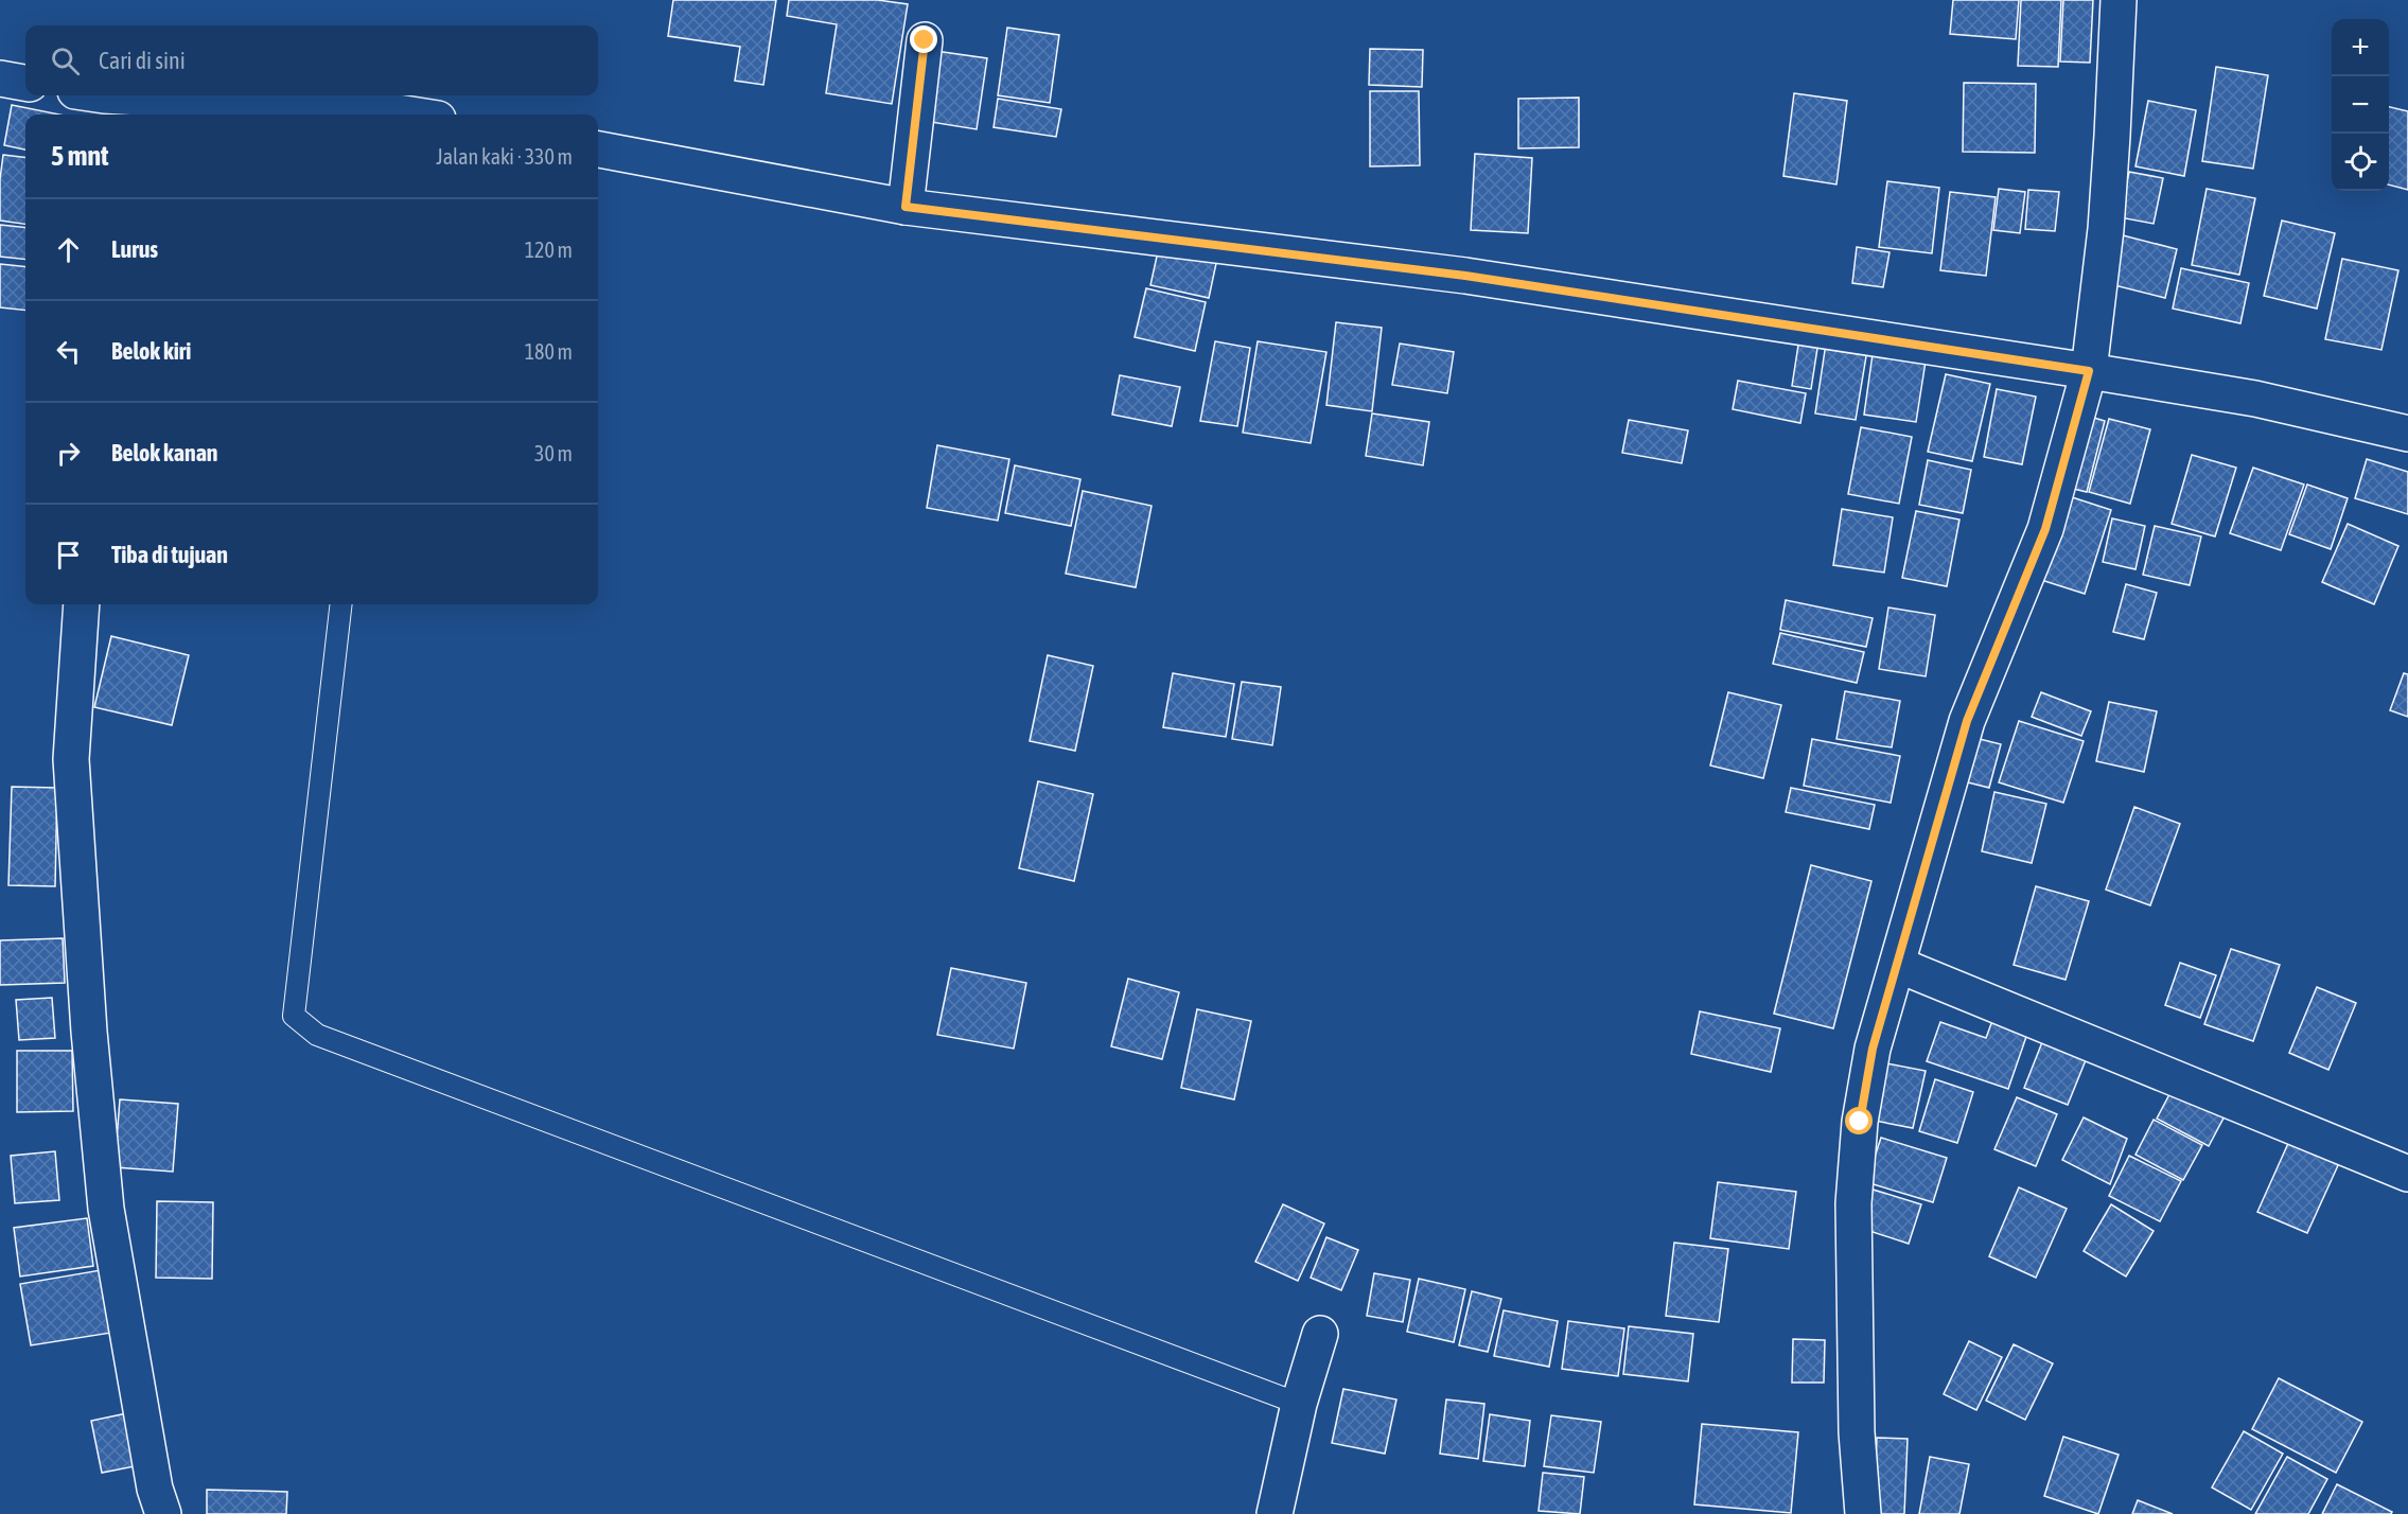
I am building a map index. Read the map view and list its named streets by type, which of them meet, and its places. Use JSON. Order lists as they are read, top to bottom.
{
  "page": {
    "map_buttons": ["+", "−"],
    "search": "Cari di sini",
    "heading": ["5 mnt", "Jalan kaki · 330 m"],
    "list": [
      ["Lurus", "120 m"],
      ["Belok kiri", "180 m"],
      ["Belok kanan", "30 m"],
      "Tiba di tujuan"
    ]
  }
}
